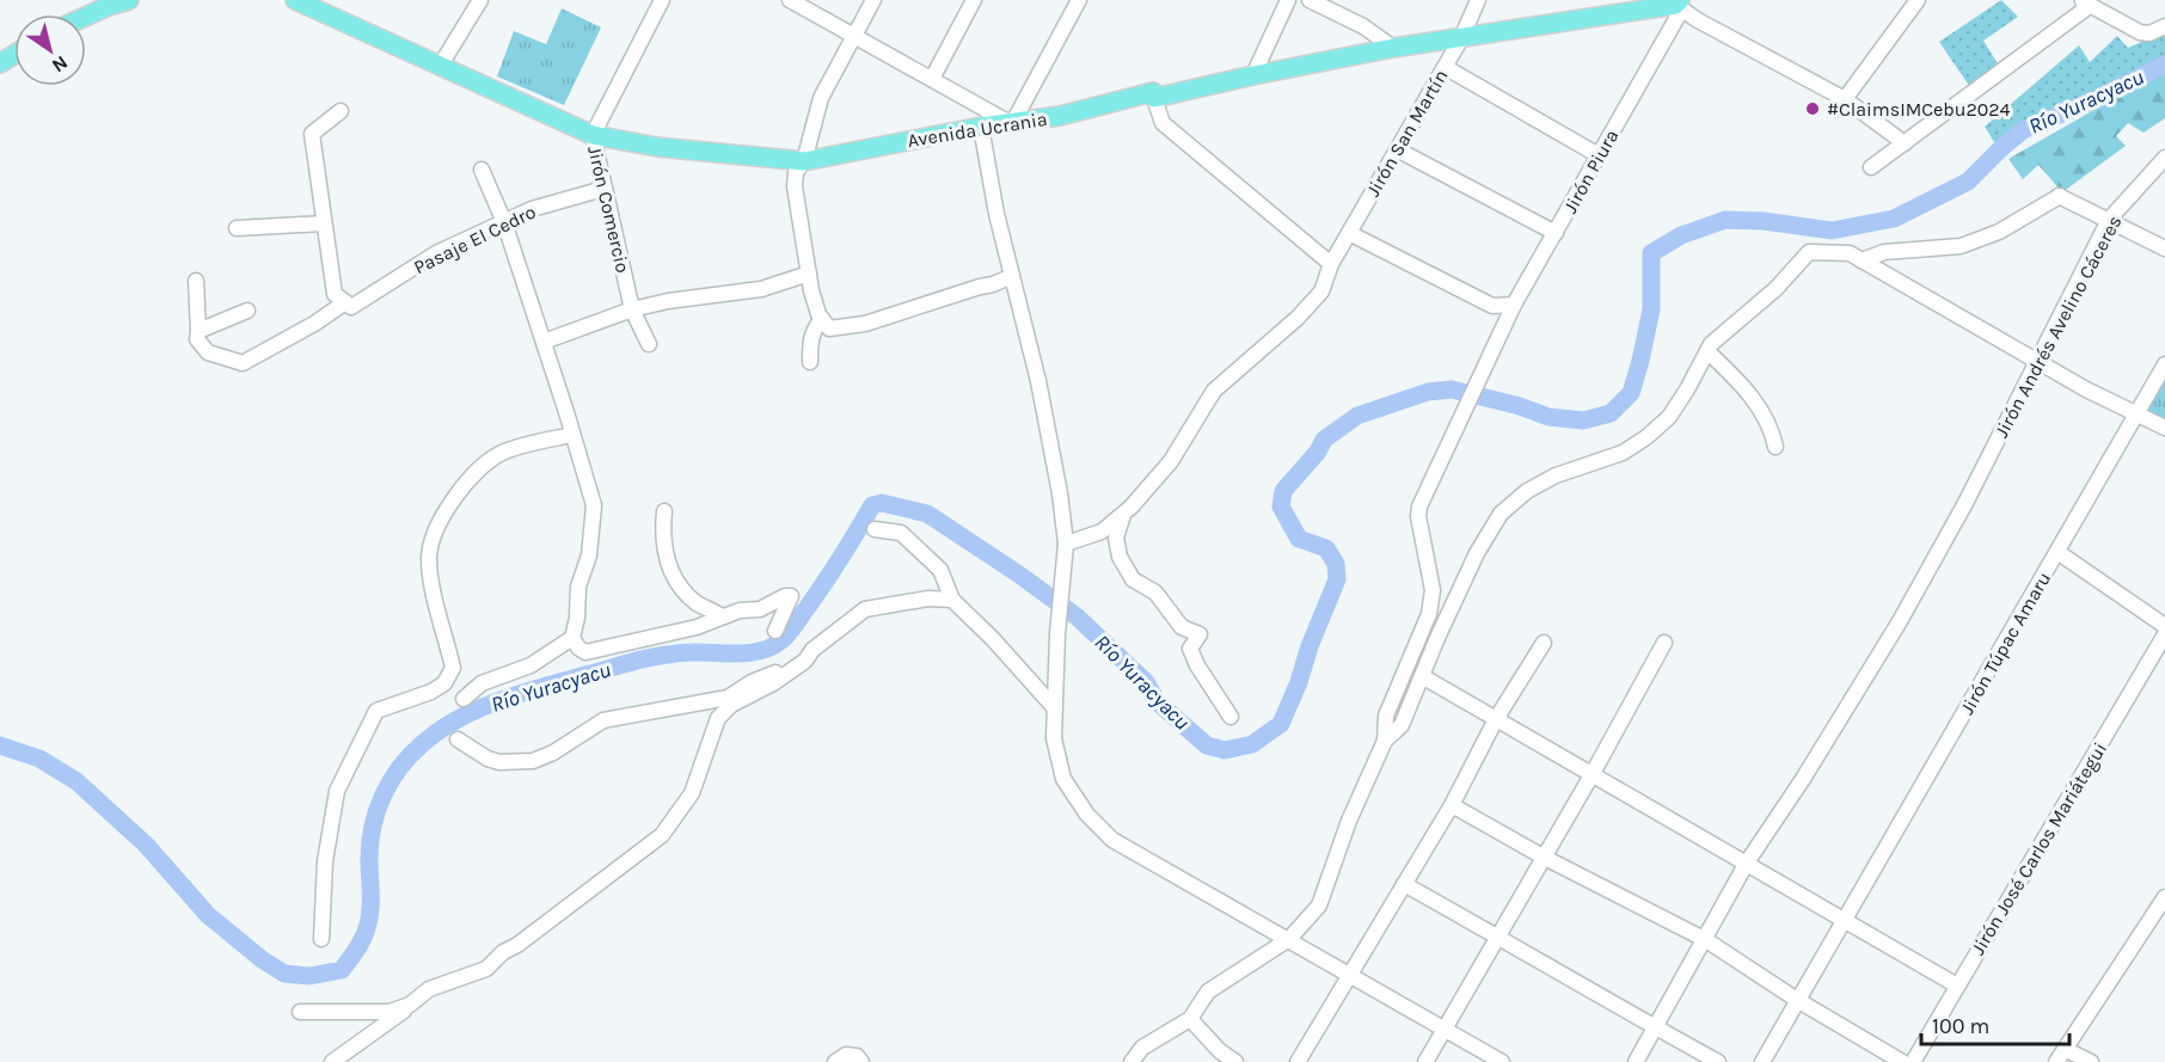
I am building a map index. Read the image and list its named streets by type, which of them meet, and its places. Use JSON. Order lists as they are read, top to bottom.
{
  "streets": {
    "main road": ["Avenida Ucrania"],
    "street": [
      "Jirón San Martín",
      "Jirón Piura",
      "Jirón Comercio",
      "Pasaje El Cedro",
      "Jirón Andrés Avelino Cáceres",
      "Jirón Túpac Amaru",
      "Jirón José Carlos Mariátegui"
    ]
  },
  "crossings": [
    ["Avenida Ucrania", "Jirón San Martín"],
    ["Avenida Ucrania", "Jirón Piura"],
    ["Avenida Ucrania", "Jirón Comercio"],
    ["Jirón Comercio", "Pasaje El Cedro"]
  ],
  "water": ["Río Yuracyacu"],
  "places": ["#ClaimsIMCebu2024"],
  "scale_bar": "100 m",
  "north": "bottom right"
}
